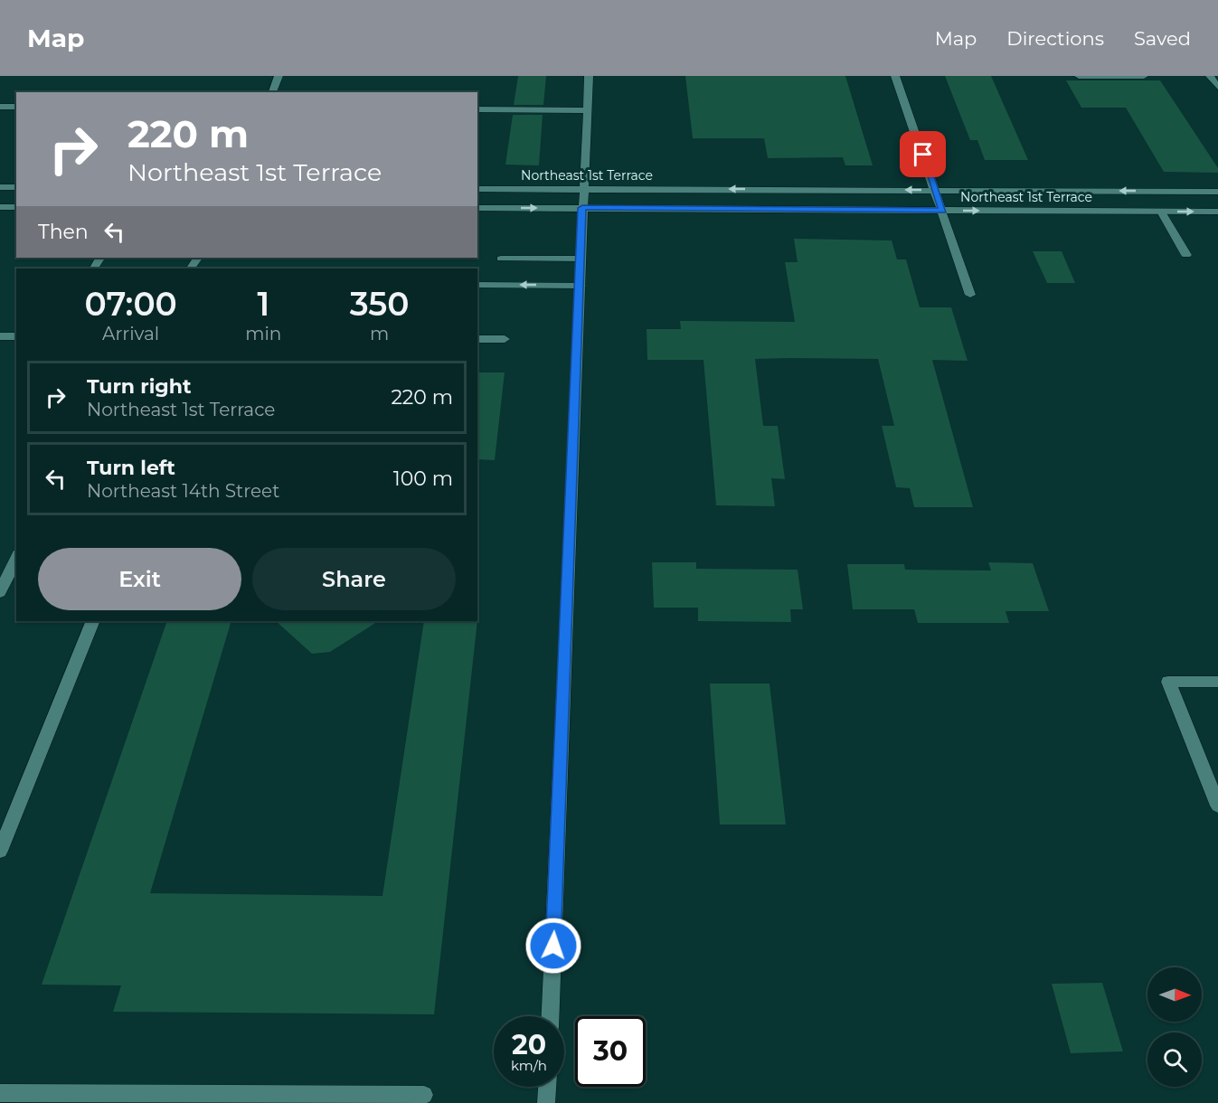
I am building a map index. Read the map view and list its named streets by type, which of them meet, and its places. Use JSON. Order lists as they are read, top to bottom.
{
  "streets": {
    "street": ["Northeast 1st Terrace"]
  },
  "north": "right",
  "page": {
    "header": "Map",
    "nav": ["Map", "Directions", "Saved"],
    "turn": ["220 m", "Northeast 1st Terrace"],
    "then": "Then",
    "eta": [
      "07:00",
      "Arrival",
      "1",
      "min",
      "350",
      "m"
    ],
    "list": [
      {
        "name": "Turn right",
        "note": "Northeast 1st Terrace",
        "value": "220 m"
      },
      {
        "name": "Turn left",
        "note": "Northeast 14th Street",
        "value": "100 m"
      }
    ],
    "buttons": ["Exit", "Share"],
    "speed": "20 km/h",
    "limit": "30"
  }
}
